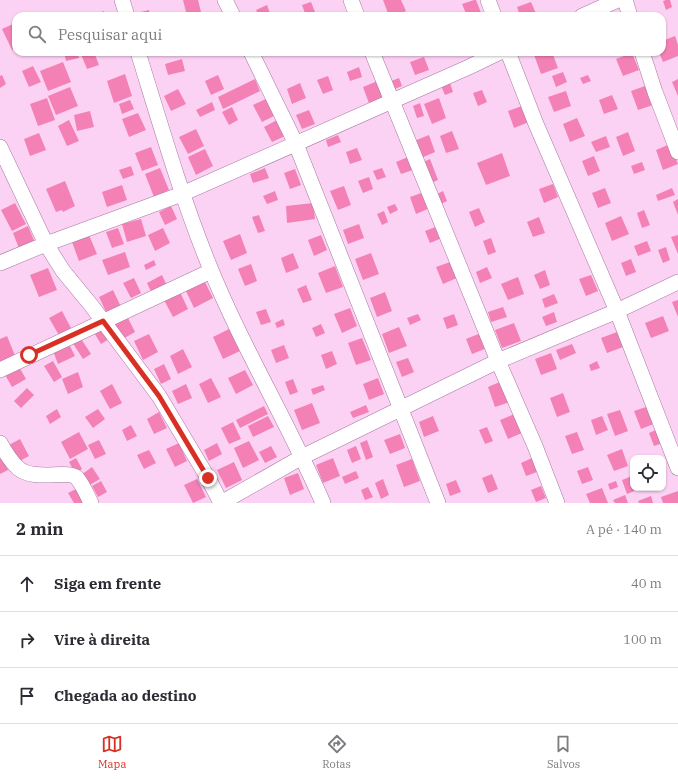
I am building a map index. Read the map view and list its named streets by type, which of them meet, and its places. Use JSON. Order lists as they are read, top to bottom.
{
  "page": {
    "search": "Pesquisar aqui",
    "heading": ["2 min", "A pé · 140 m"],
    "list": [
      ["Siga em frente", "40 m"],
      ["Vire à direita", "100 m"],
      "Chegada ao destino"
    ],
    "nav": ["Mapa", "Rotas", "Salvos"]
  }
}
